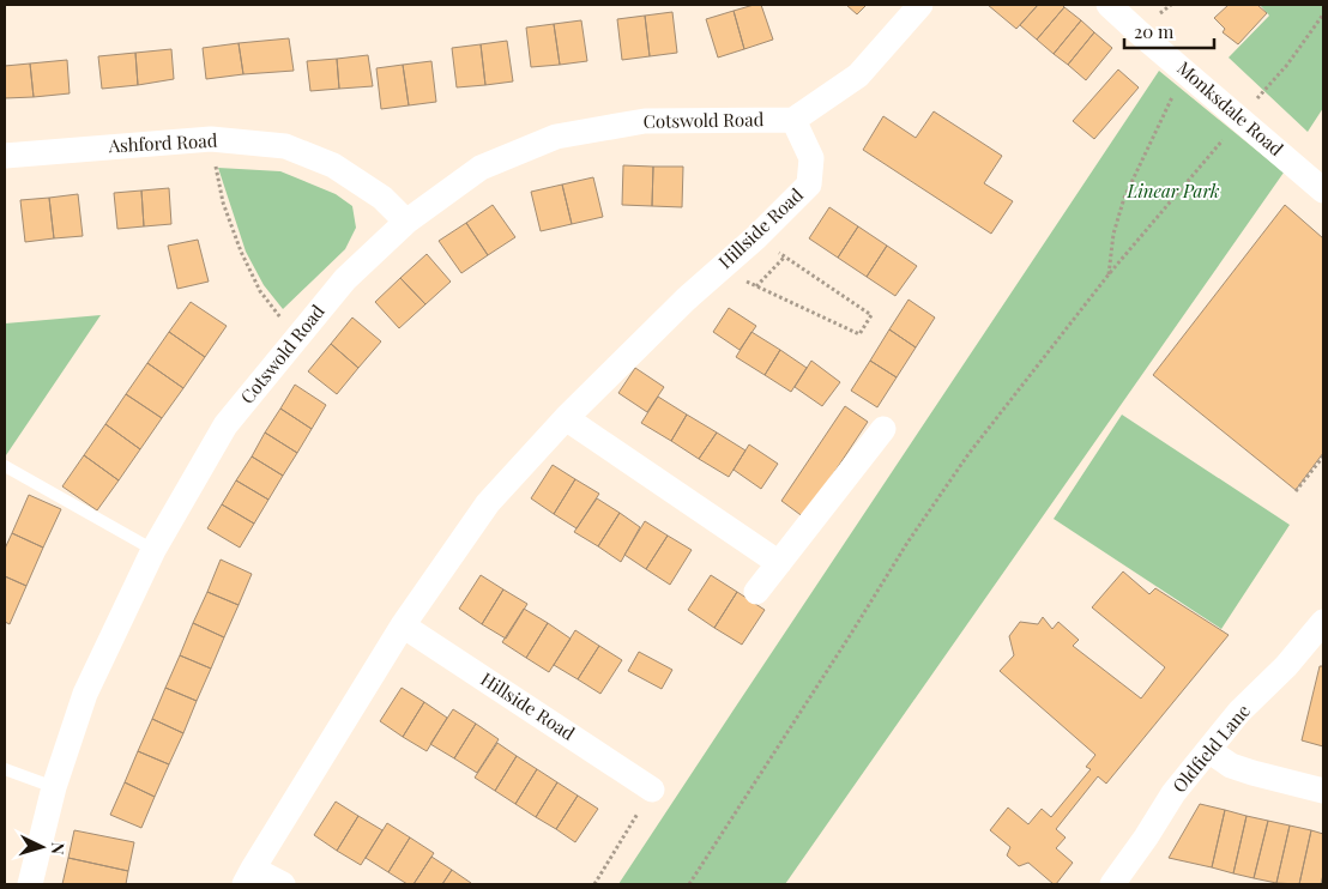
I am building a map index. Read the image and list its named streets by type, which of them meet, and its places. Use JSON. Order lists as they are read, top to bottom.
{
  "streets": {
    "street": [
      "Monksdale Road",
      "Cotswold Road",
      "Ashford Road",
      "Hillside Road",
      "Oldfield Lane"
    ]
  },
  "crossings": [
    ["Cotswold Road", "Ashford Road"],
    ["Cotswold Road", "Hillside Road"]
  ],
  "parks": ["Linear Park"],
  "scale_bar": "20 m",
  "north": "right"
}
